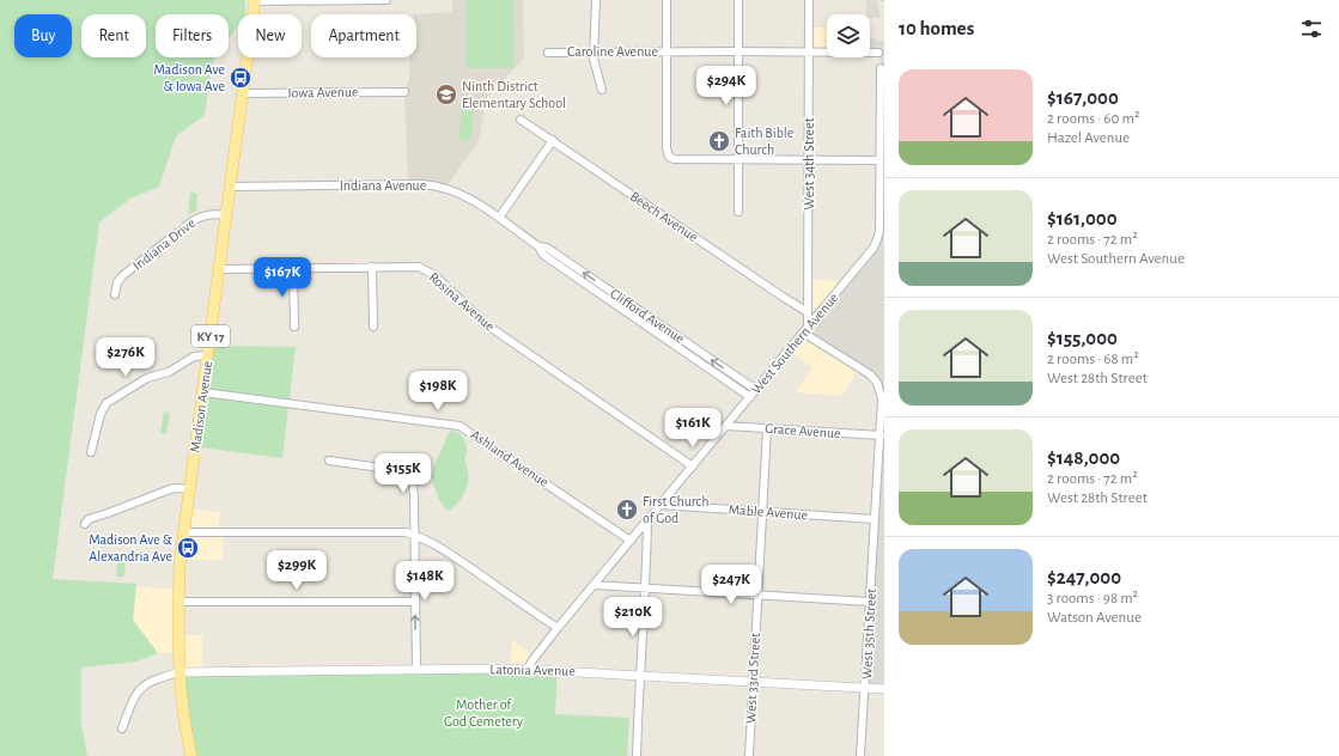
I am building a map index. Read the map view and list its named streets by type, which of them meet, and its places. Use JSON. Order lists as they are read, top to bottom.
{
  "streets": {
    "main road": ["KY 17", "Madison Avenue"],
    "street": [
      "Caroline Avenue",
      "Iowa Avenue",
      "West 34th Street",
      "Indiana Avenue",
      "Beech Avenue",
      "Indiana Drive",
      "Rosina Avenue",
      "Clifford Avenue",
      "West Southern Avenue",
      "Grace Avenue",
      "Ashland Avenue",
      "Mable Avenue",
      "West 35th Street",
      "Latonia Avenue",
      "West 33rd Street"
    ]
  },
  "crossings": [
    ["Caroline Avenue", "West 34th Street"],
    ["Iowa Avenue", "Madison Avenue"],
    ["West 34th Street", "Beech Avenue"],
    ["West 34th Street", "West Southern Avenue"],
    ["West 34th Street", "West 35th Street"],
    ["Indiana Avenue", "Clifford Avenue"],
    ["Indiana Avenue", "Madison Avenue"],
    ["Indiana Drive", "Madison Avenue"],
    ["Rosina Avenue", "West Southern Avenue"],
    ["Rosina Avenue", "Madison Avenue"],
    ["Clifford Avenue", "West Southern Avenue"],
    ["West Southern Avenue", "Grace Avenue"],
    ["West Southern Avenue", "Ashland Avenue"],
    ["West Southern Avenue", "Mable Avenue"],
    ["West Southern Avenue", "West 35th Street"],
    ["West Southern Avenue", "Latonia Avenue"],
    ["Madison Avenue", "Ashland Avenue"],
    ["Madison Avenue", "Latonia Avenue"],
    ["Grace Avenue", "West 35th Street"],
    ["Grace Avenue", "West 33rd Street"],
    ["Mable Avenue", "West 35th Street"],
    ["Mable Avenue", "West 33rd Street"],
    ["West 35th Street", "Latonia Avenue"],
    ["Latonia Avenue", "West 33rd Street"]
  ],
  "parks": ["Mother of God Cemetery"],
  "places": {
    "bus stop": ["Madison Ave & Iowa Ave", "Madison Ave & Alexandria Ave"],
    "school or university": ["Ninth District Elementary School"],
    "church": ["Faith Bible Church", "First Church of God"]
  },
  "page": {
    "heading": "10 homes",
    "chip": [
      "Buy",
      "Rent",
      "Filters",
      "New",
      "Apartment"
    ],
    "list": [
      {
        "name": "$167,000",
        "note": "2 rooms · 60 m² · Hazel Avenue"
      },
      {
        "name": "$161,000",
        "note": "2 rooms · 72 m² · West Southern Avenue"
      },
      {
        "name": "$155,000",
        "note": "2 rooms · 68 m² · West 28th Street"
      },
      {
        "name": "$148,000",
        "note": "2 rooms · 72 m² · West 28th Street"
      },
      {
        "name": "$247,000",
        "note": "3 rooms · 98 m² · Watson Avenue"
      }
    ],
    "price": [
      "$294K",
      "$167K",
      "$276K",
      "$198K",
      "$161K",
      "$155K",
      "$299K",
      "$148K",
      "$247K",
      "$210K"
    ]
  }
}
